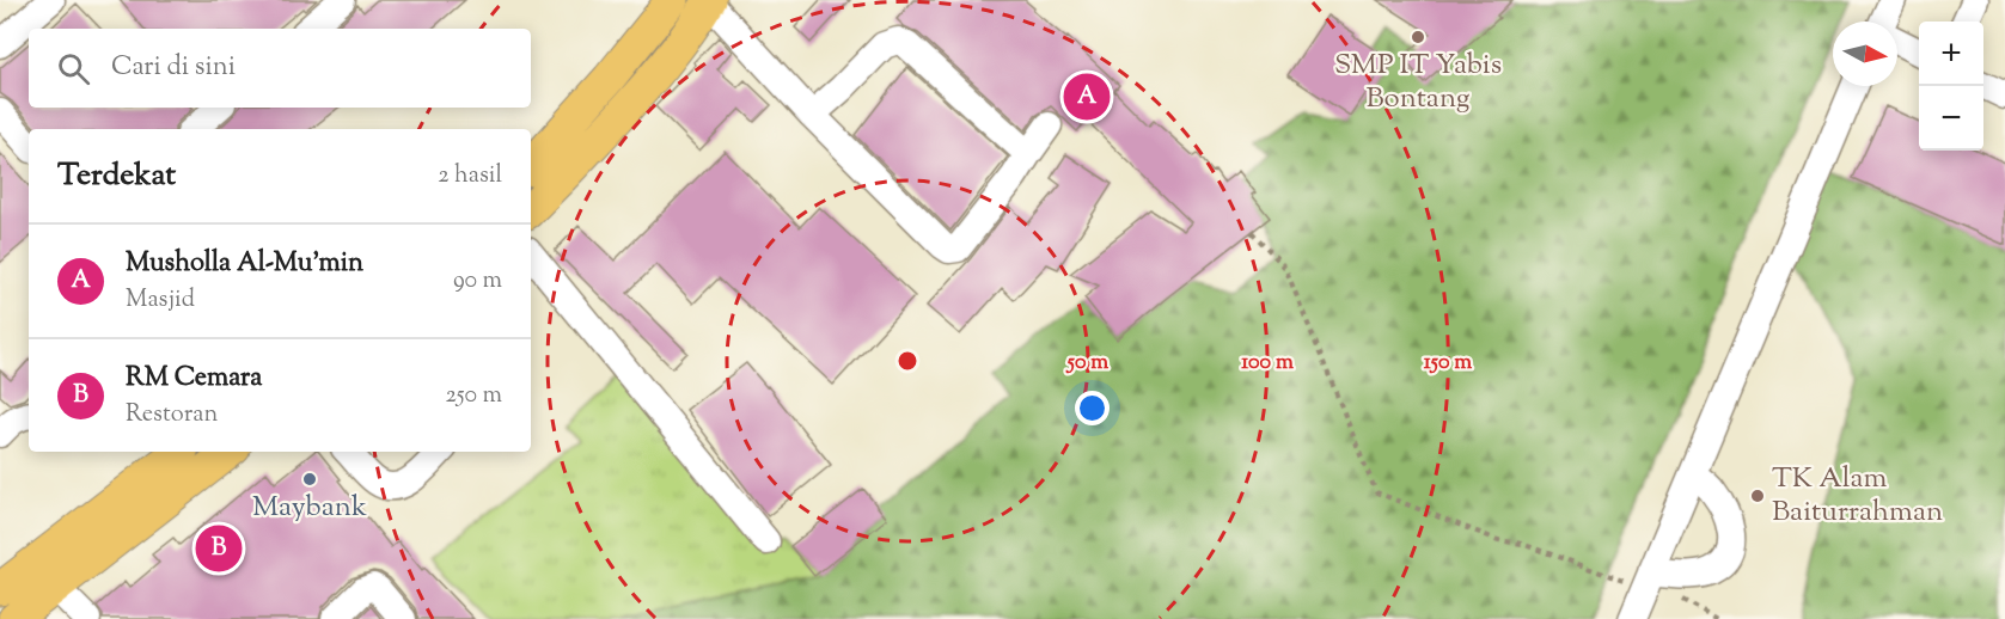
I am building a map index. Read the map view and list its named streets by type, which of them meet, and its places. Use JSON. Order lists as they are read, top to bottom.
{
  "places": ["SMP IT Yabis Bontang", "Maybank", "TK Alam Baiturrahman"],
  "north": "right",
  "page": {
    "map_buttons": ["+", "−"],
    "search": "Cari di sini",
    "pins": ["A", "B"],
    "heading": ["Terdekat", "2 hasil"],
    "list": [
      {
        "mark": "A",
        "name": "Musholla Al-Mu'min",
        "note": "Masjid",
        "value": "90 m"
      },
      {
        "mark": "B",
        "name": "RM Cemara",
        "note": "Restoran",
        "value": "250 m"
      }
    ]
  },
  "rings": ["50 m", "100 m", "150 m"]
}
